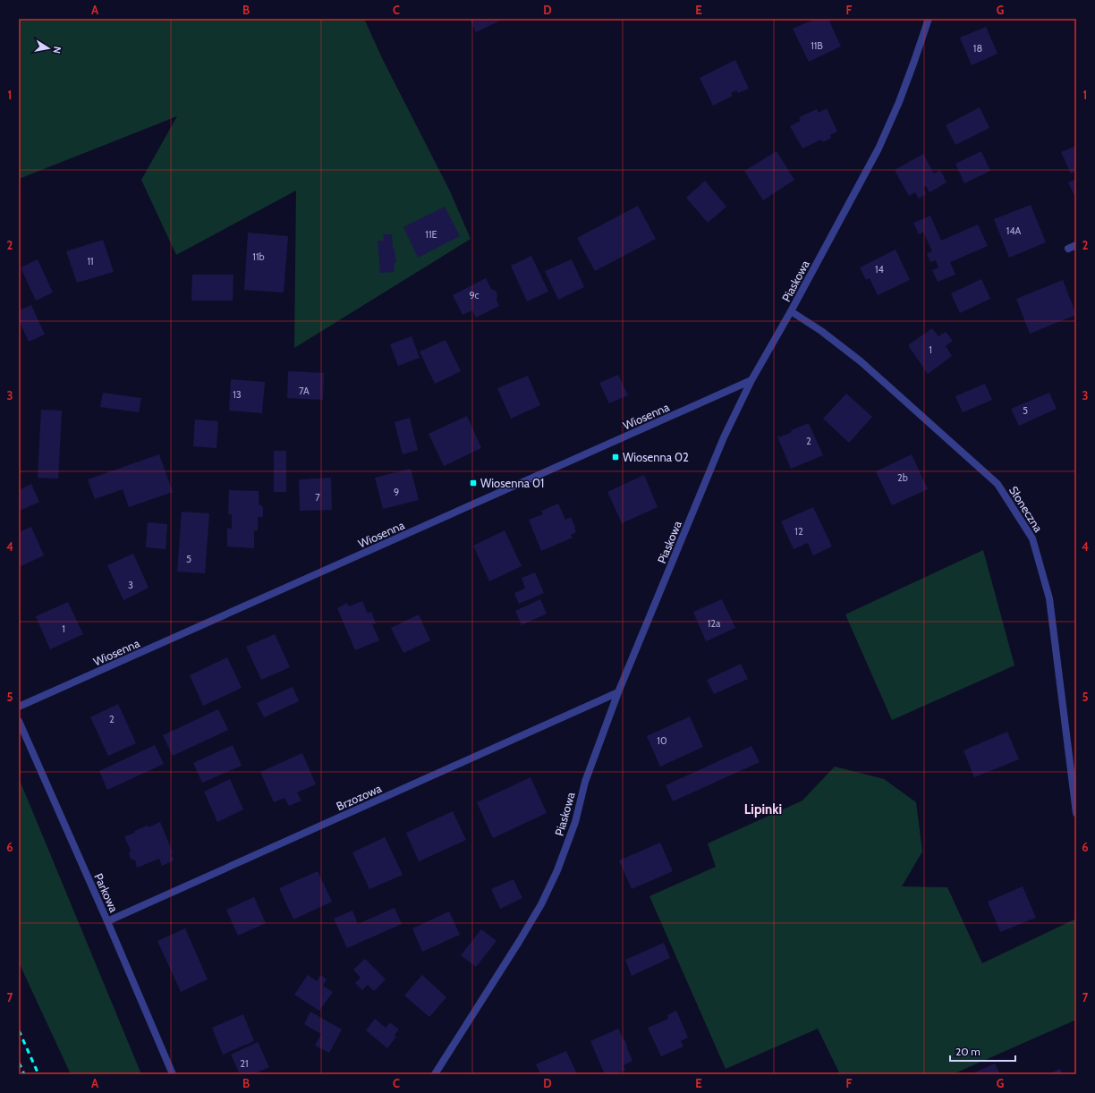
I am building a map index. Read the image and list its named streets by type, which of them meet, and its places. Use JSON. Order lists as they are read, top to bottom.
{
  "streets": {
    "street": [
      "Piaskowa",
      "Wiosenna",
      "Słoneczna",
      "Brzozowa",
      "Parkowa"
    ]
  },
  "crossings": [
    ["Piaskowa", "Wiosenna"],
    ["Piaskowa", "Słoneczna"],
    ["Piaskowa", "Brzozowa"],
    ["Brzozowa", "Parkowa"]
  ],
  "districts": ["Lipinki"],
  "places": {
    "transit": ["Wiosenna 02", "Wiosenna 01"]
  },
  "house_numbers": [
    "11B",
    "18",
    "14A",
    "11E",
    "11b",
    "11",
    "14",
    "9c",
    "1",
    "7A",
    "13",
    "5",
    "2",
    "2b",
    "9",
    "7",
    "12",
    "5",
    "3",
    "12a",
    "1",
    "2",
    "10",
    "21"
  ],
  "scale_bar": "20 m",
  "north": "right",
  "grid": {
    "columns": [
      "A",
      "B",
      "C",
      "D",
      "E",
      "F",
      "G"
    ],
    "rows": [
      "1",
      "2",
      "3",
      "4",
      "5",
      "6",
      "7"
    ]
  }
}
